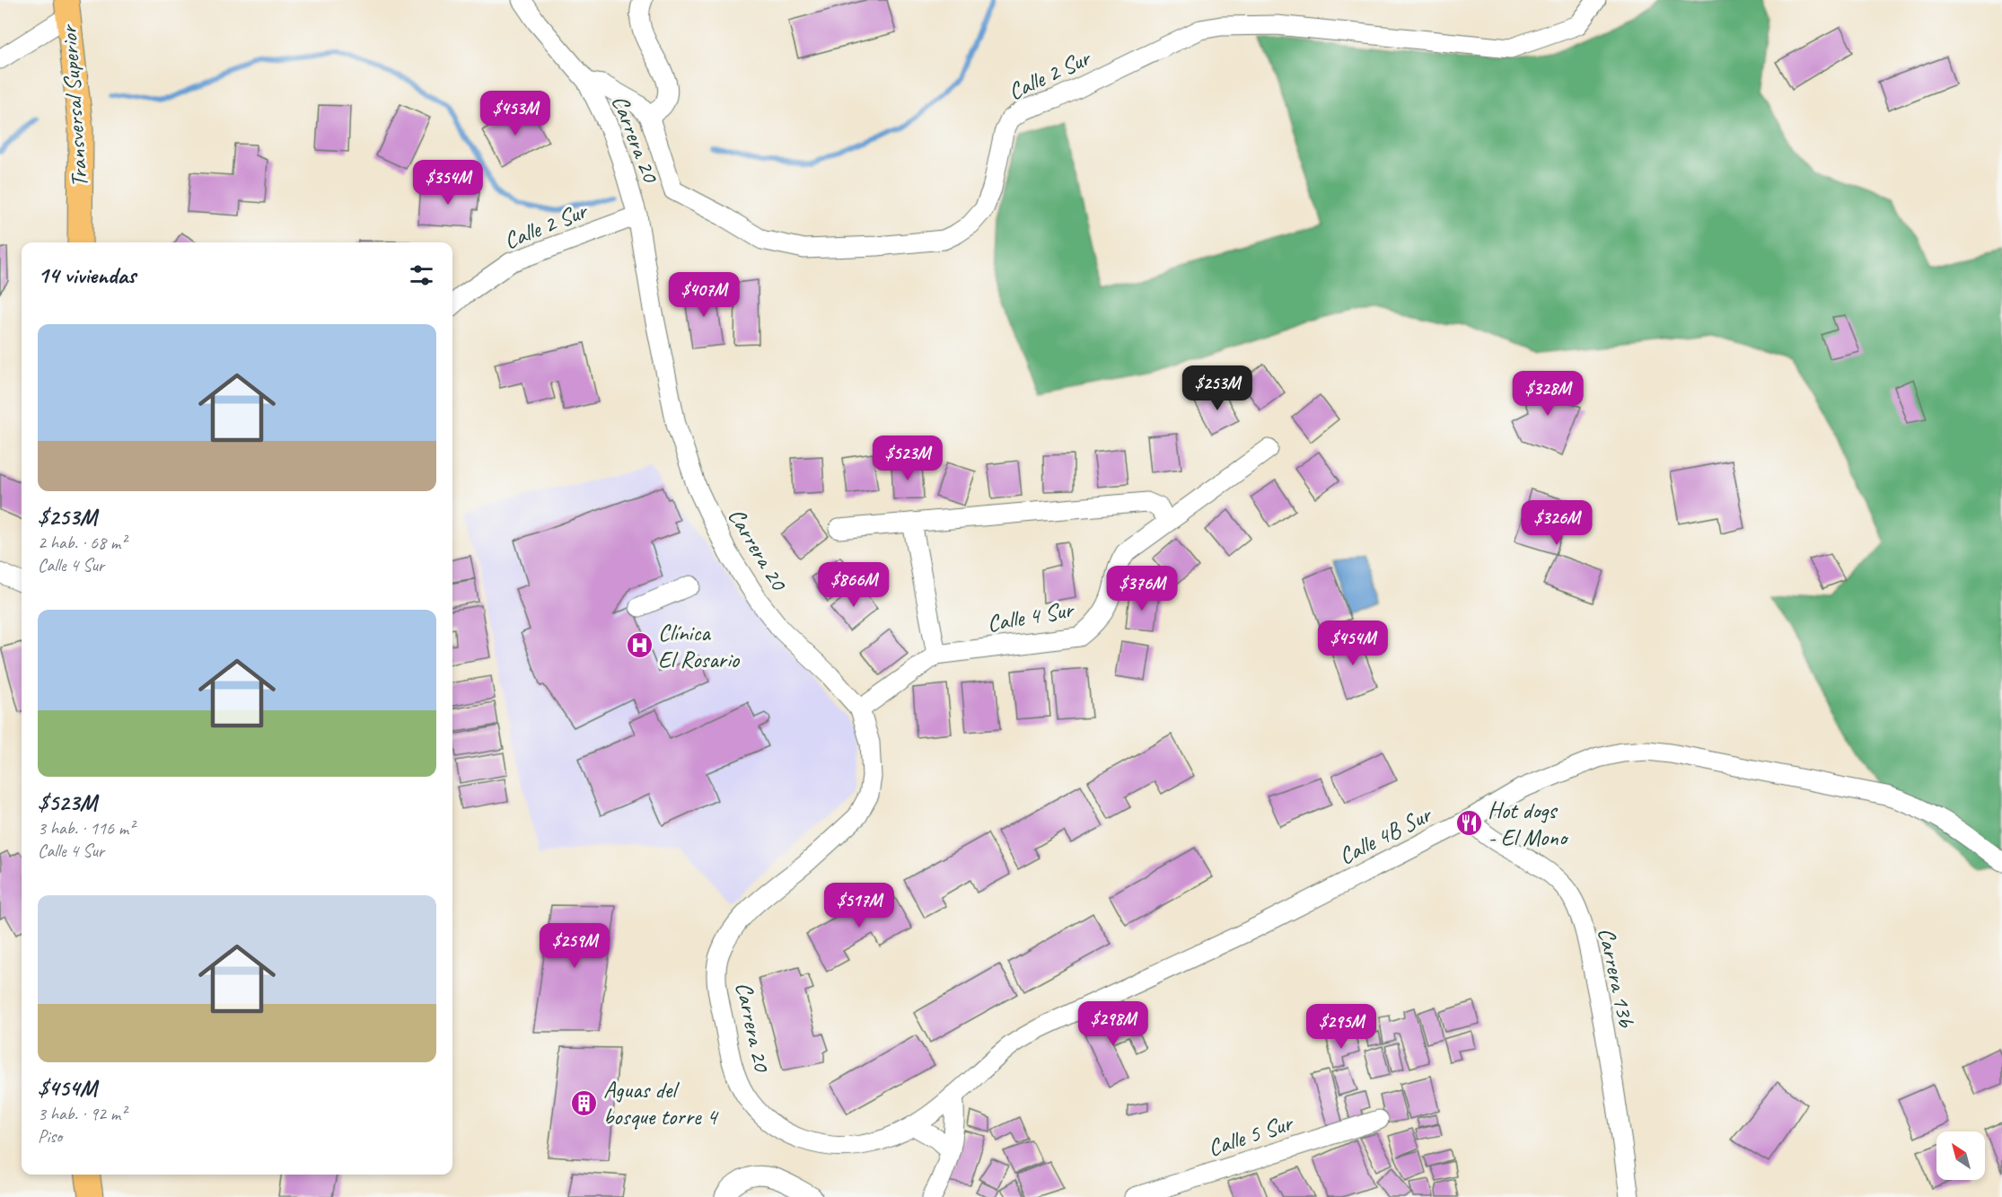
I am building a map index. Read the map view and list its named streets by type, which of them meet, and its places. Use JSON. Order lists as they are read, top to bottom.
{
  "streets": {
    "main road": ["Transversal Superior"],
    "street": [
      "Calle 2 Sur",
      "Carrera 20",
      "Calle 4 Sur",
      "Calle 4B Sur",
      "Carrera 13b",
      "Calle 5 Sur"
    ]
  },
  "crossings": [
    ["Calle 2 Sur", "Carrera 20"],
    ["Carrera 20", "Calle 4 Sur"],
    ["Carrera 20", "Calle 4B Sur"],
    ["Calle 4B Sur", "Carrera 13b"]
  ],
  "places": {
    "hospital": ["Clínica El Rosario"],
    "restaurant": ["Hot dogs - El Mono"],
    "building": ["Aguas del bosque torre 4"]
  },
  "north": "top left",
  "page": {
    "price": [
      "$453M",
      "$354M",
      "$407M",
      "$253M",
      "$328M",
      "$523M",
      "$326M",
      "$866M",
      "$376M",
      "$454M",
      "$517M",
      "$259M",
      "$298M",
      "$295M"
    ],
    "heading": "14 viviendas",
    "list": [
      {
        "name": "$253M",
        "note": "2 hab. · 68 m² · Calle 4 Sur"
      },
      {
        "name": "$523M",
        "note": "3 hab. · 116 m² · Calle 4 Sur"
      },
      {
        "name": "$454M",
        "note": "3 hab. · 92 m² · Piso"
      }
    ]
  }
}
